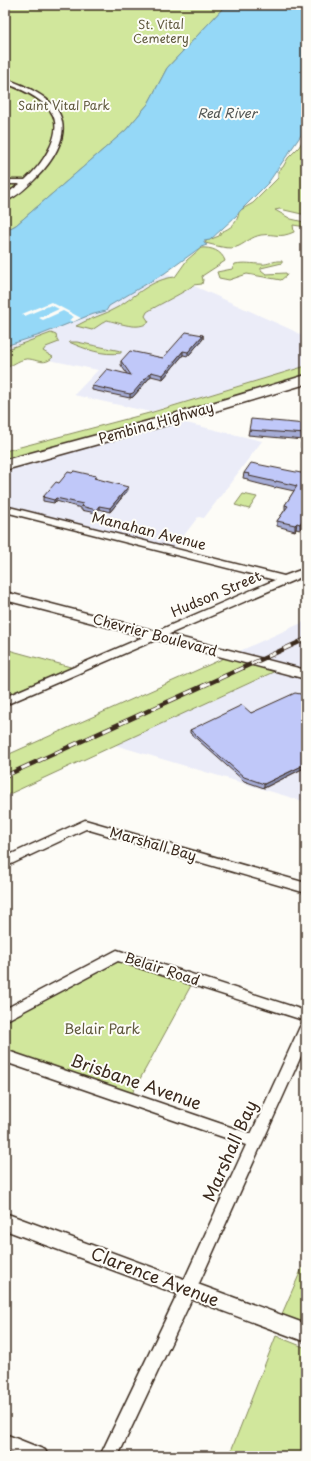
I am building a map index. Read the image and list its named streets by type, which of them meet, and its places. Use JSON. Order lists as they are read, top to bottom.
{
  "streets": {
    "main road": ["Pembina Highway"],
    "street": [
      "Manahan Avenue",
      "Hudson Street",
      "Chevrier Boulevard",
      "Marshall Bay",
      "Belair Road",
      "Brisbane Avenue",
      "Clarence Avenue"
    ]
  },
  "crossings": [
    ["Manahan Avenue", "Hudson Street"],
    ["Hudson Street", "Chevrier Boulevard"],
    ["Marshall Bay", "Brisbane Avenue"],
    ["Marshall Bay", "Clarence Avenue"]
  ],
  "water": ["Red River"],
  "parks": ["St. Vital Cemetery", "Saint Vital Park", "Belair Park"]
}
